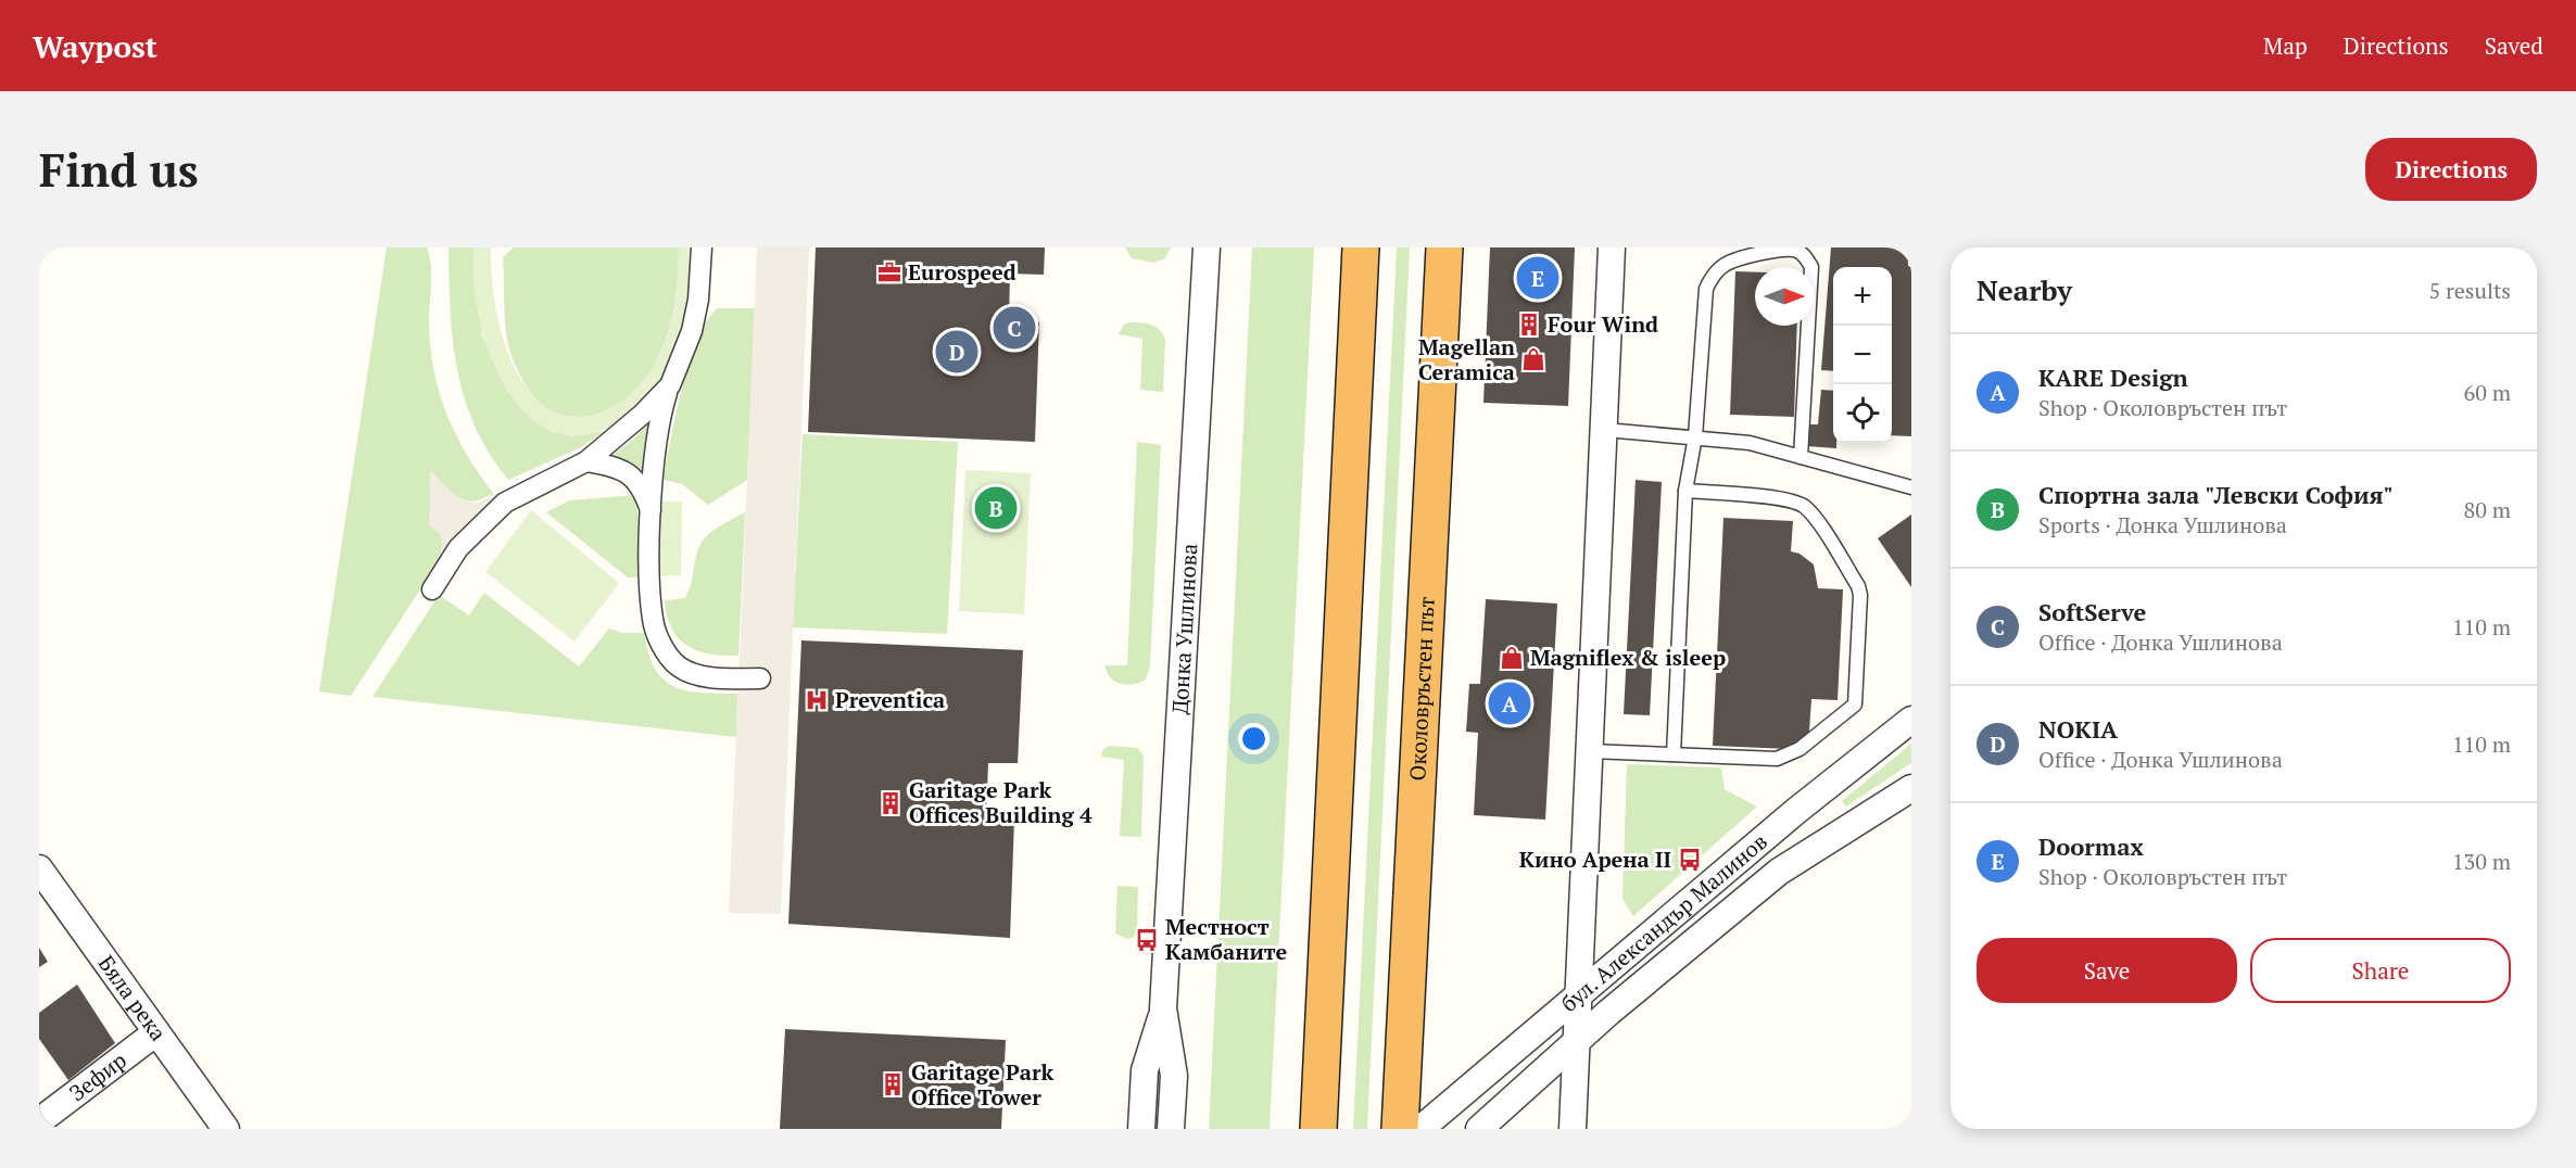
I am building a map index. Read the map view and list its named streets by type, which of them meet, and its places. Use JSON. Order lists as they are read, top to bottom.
{
  "streets": {
    "highway": ["Околовръстен път"],
    "street": [
      "Донка Ушлинова",
      "бул. Александър Малинов",
      "Бяла река",
      "Зефир"
    ]
  },
  "crossings": [
    ["Бяла река", "Зефир"]
  ],
  "places": {
    "office": ["Eurospeed"],
    "building": ["Four Wind", "Garitage Park Offices Building 4", "Garitage Park Office Tower"],
    "shop": ["Magellan Ceramica", "Magniflex & isleep"],
    "hospital": ["Preventica"],
    "bus stop": ["Кино Арена II", "Местност Камбаните"]
  },
  "north": "right",
  "page": {
    "header": "Waypost",
    "nav": ["Map", "Directions", "Saved"],
    "buttons": [
      "Directions",
      ["Save", "Share"]
    ],
    "title": "Find us",
    "heading": ["Nearby", "5 results"],
    "pins": [
      "E",
      "C",
      "D",
      "B",
      "A"
    ],
    "map_buttons": ["+", "−"],
    "list": [
      {
        "mark": "A",
        "name": "KARE Design",
        "note": "Shop · Околовръстен път",
        "value": "60 m"
      },
      {
        "mark": "B",
        "name": "Спортна зала \"Левски София\"",
        "note": "Sports · Донка Ушлинова",
        "value": "80 m"
      },
      {
        "mark": "C",
        "name": "SoftServe",
        "note": "Office · Донка Ушлинова",
        "value": "110 m"
      },
      {
        "mark": "D",
        "name": "NOKIA",
        "note": "Office · Донка Ушлинова",
        "value": "110 m"
      },
      {
        "mark": "E",
        "name": "Doormax",
        "note": "Shop · Околовръстен път",
        "value": "130 m"
      }
    ]
  }
}
